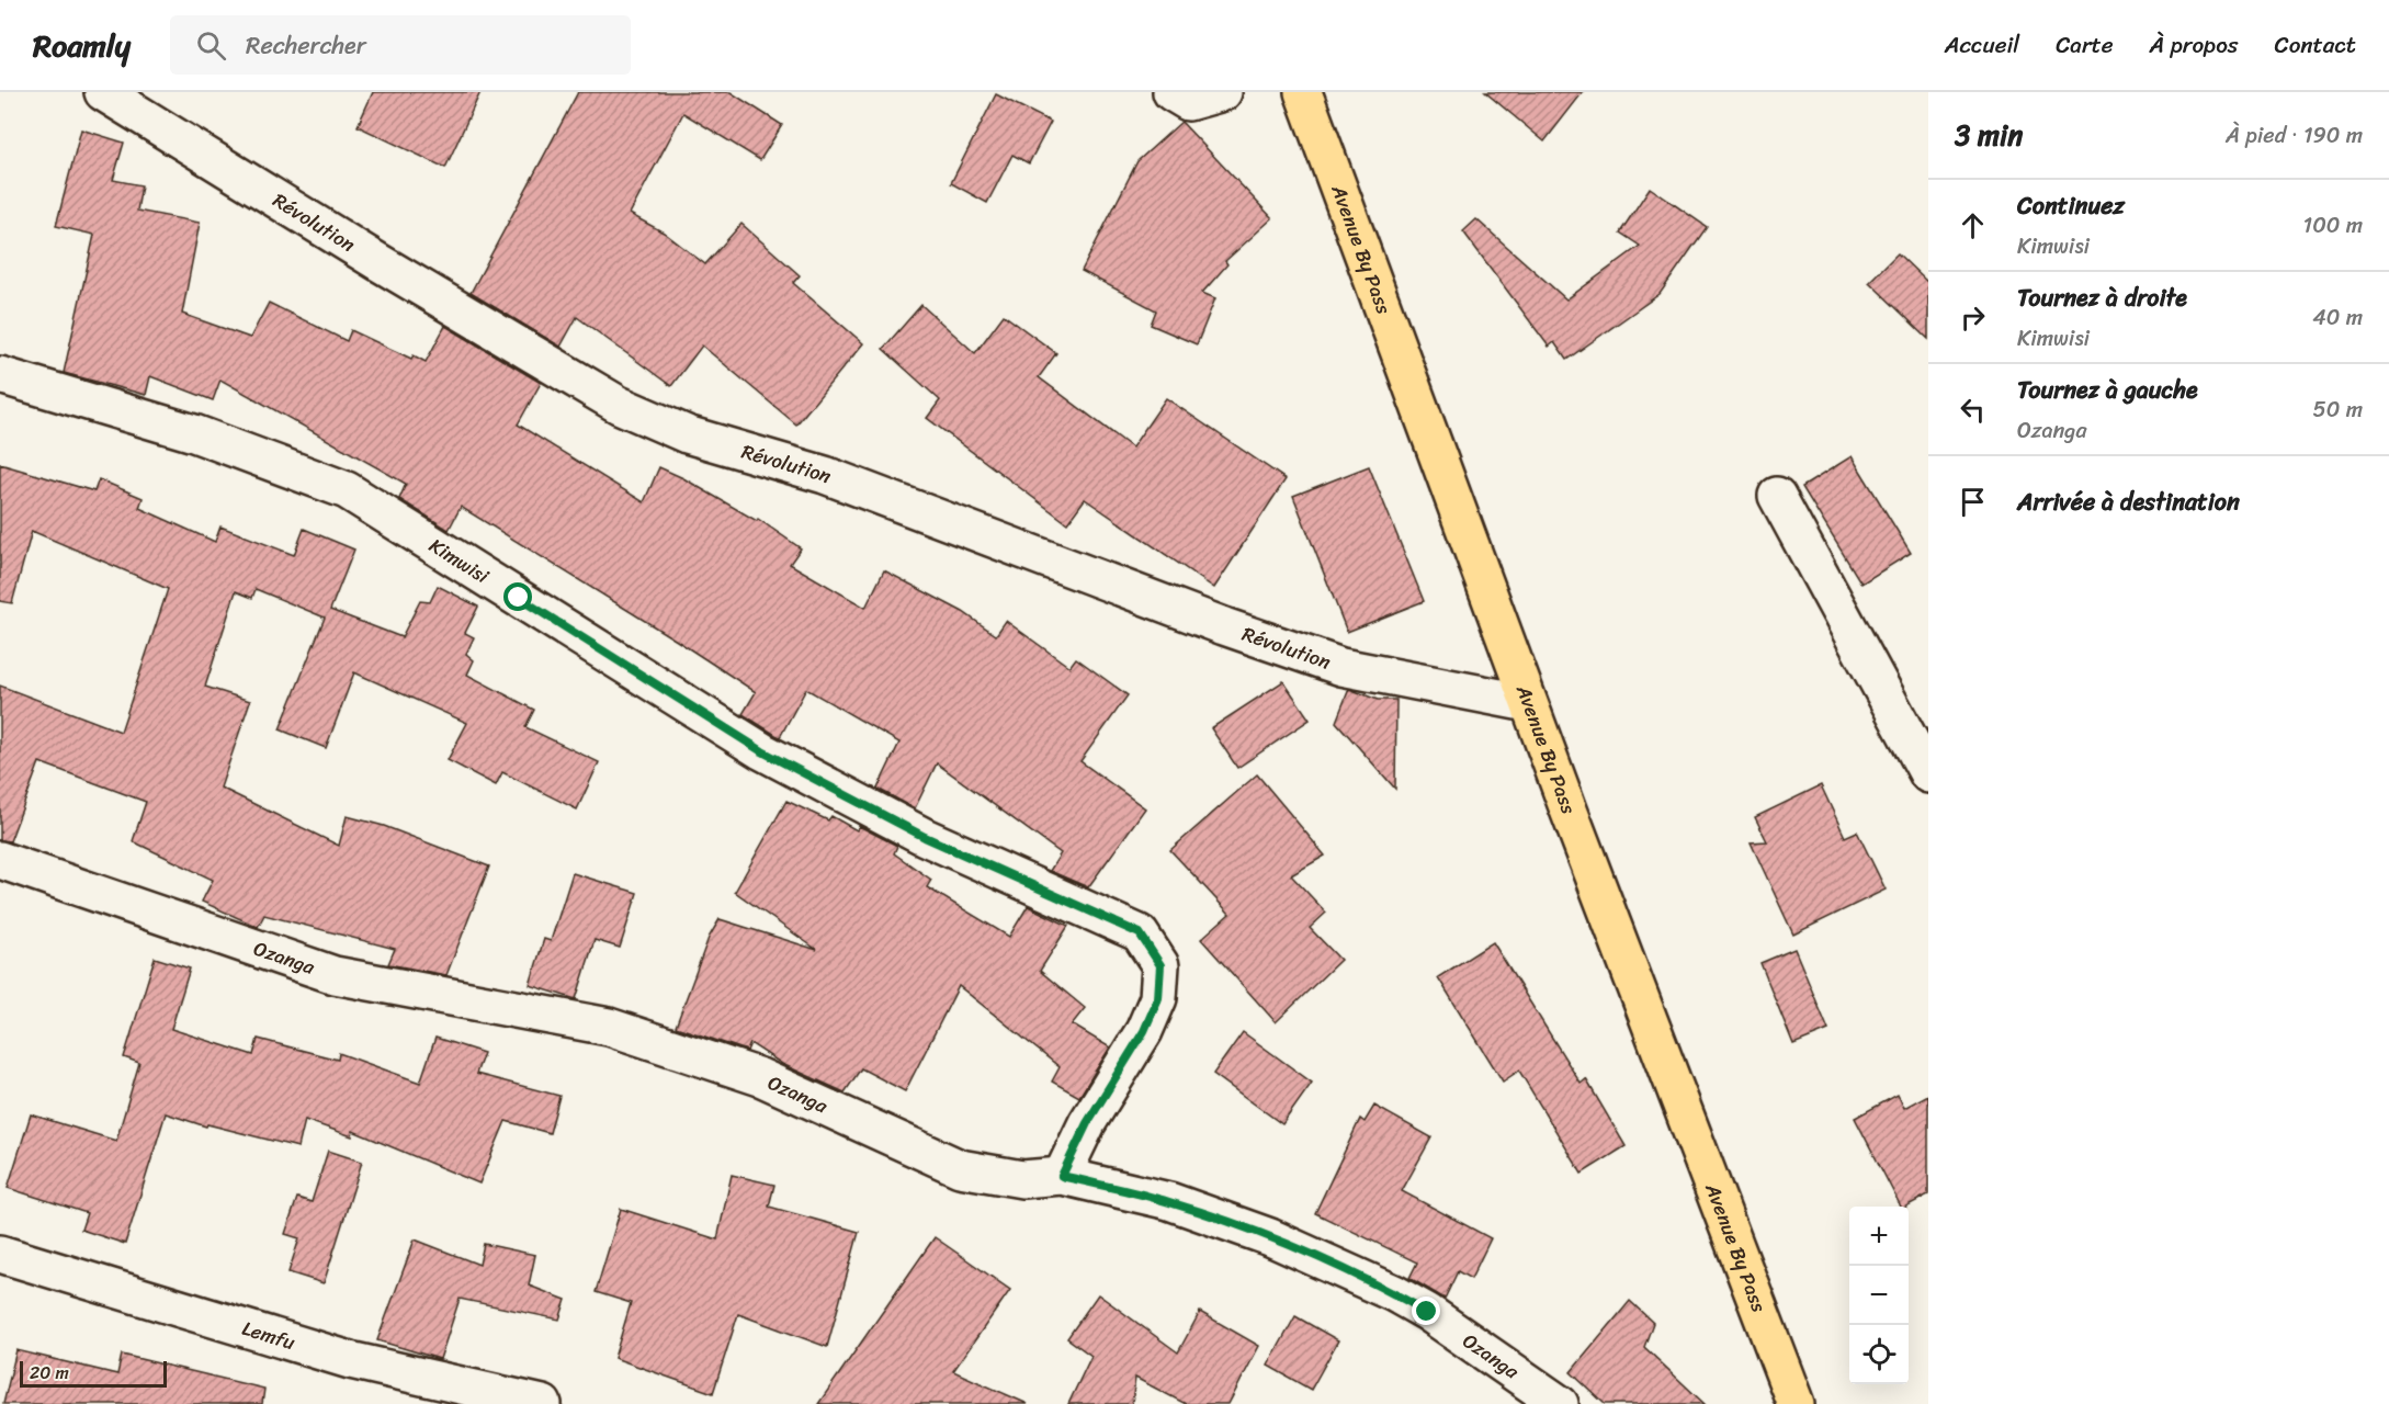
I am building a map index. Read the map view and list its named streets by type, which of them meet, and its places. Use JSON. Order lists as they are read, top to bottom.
{
  "streets": {
    "highway": ["Avenue By Pass"],
    "street": [
      "Révolution",
      "Kimwisi",
      "Ozanga",
      "Lemfu"
    ]
  },
  "crossings": [
    ["Révolution", "Avenue By Pass"],
    ["Kimwisi", "Ozanga"]
  ],
  "scale_bar": "20 m",
  "page": {
    "header": "Roamly",
    "search": "Rechercher",
    "nav": [
      "Accueil",
      "Carte",
      "À propos",
      "Contact"
    ],
    "heading": ["3 min", "À pied · 190 m"],
    "list": [
      ["Continuez", "Kimwisi", "100 m"],
      ["Tournez à droite", "Kimwisi", "40 m"],
      ["Tournez à gauche", "Ozanga", "50 m"],
      "Arrivée à destination"
    ],
    "map_buttons": ["+", "−"],
    "scale": "20 m"
  }
}
